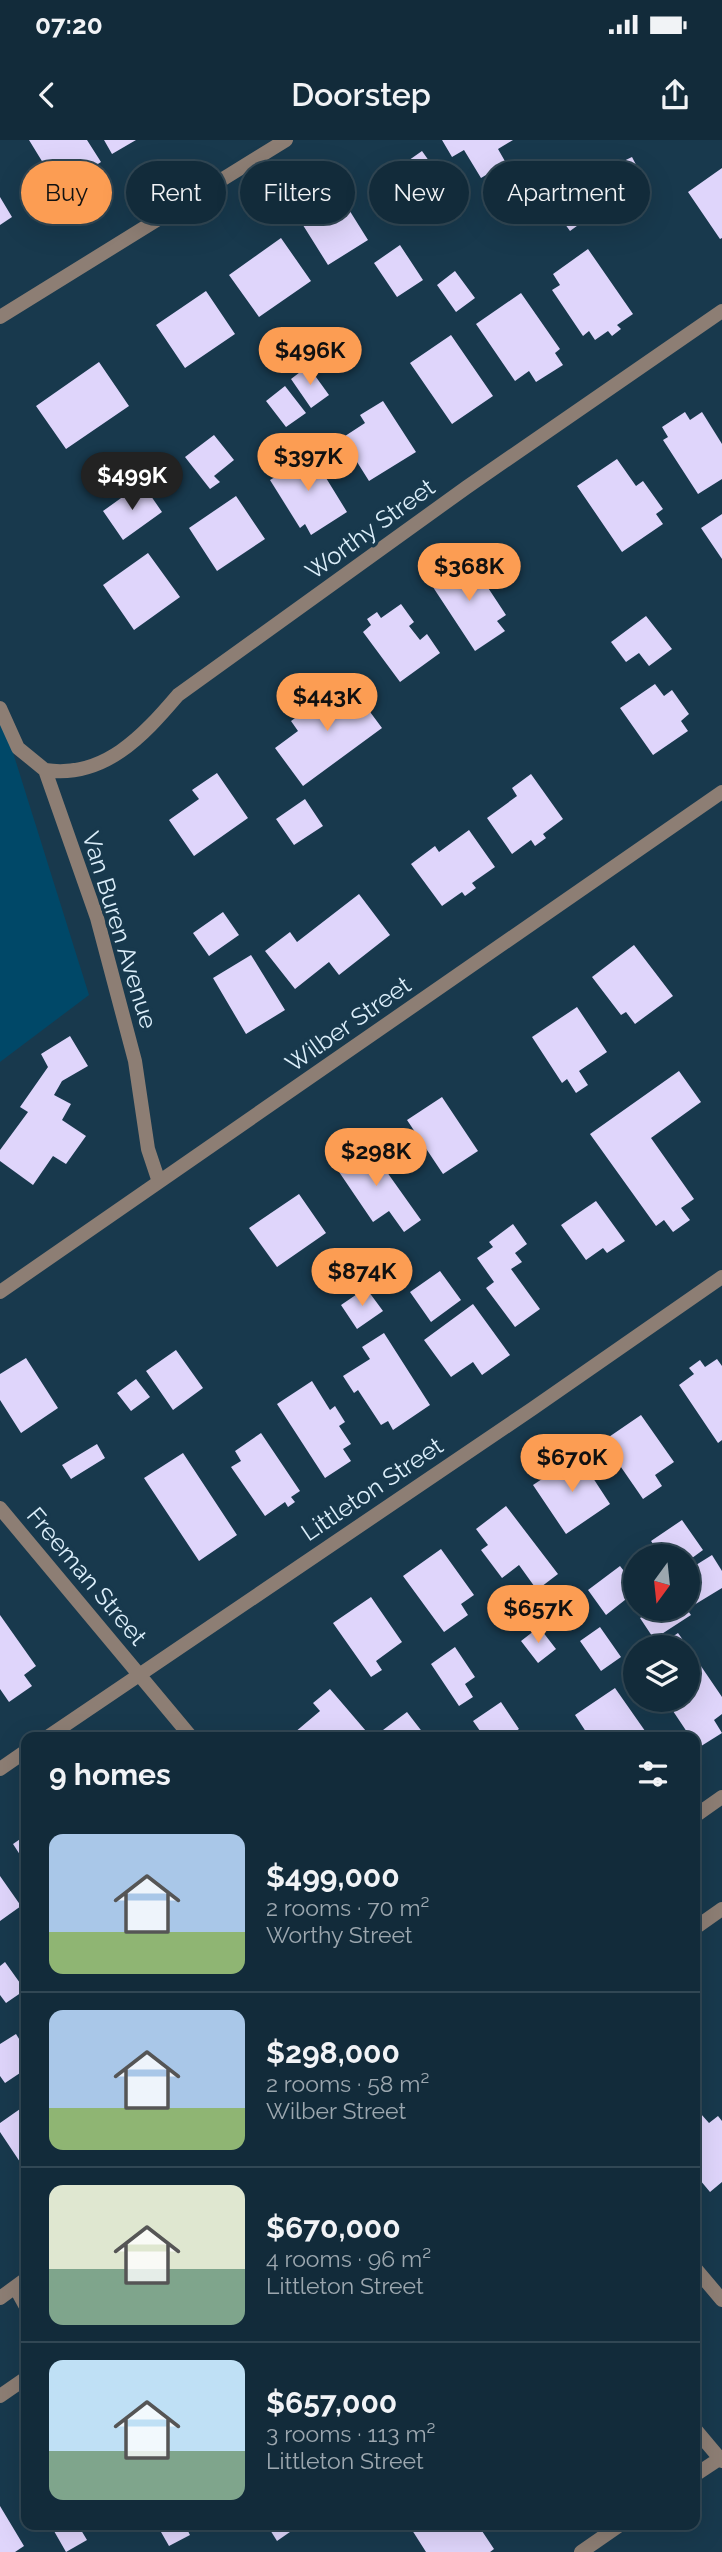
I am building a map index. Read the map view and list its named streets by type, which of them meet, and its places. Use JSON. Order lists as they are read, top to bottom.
{
  "streets": {
    "street": [
      "Worthy Street",
      "Van Buren Avenue",
      "Wilber Street",
      "Littleton Street",
      "Freeman Street"
    ]
  },
  "crossings": [
    ["Worthy Street", "Van Buren Avenue"],
    ["Van Buren Avenue", "Wilber Street"],
    ["Littleton Street", "Freeman Street"]
  ],
  "north": "bottom",
  "page": {
    "status": "07:20",
    "header": "Doorstep",
    "chip": [
      "Buy",
      "Rent",
      "Filters",
      "New",
      "Apartment"
    ],
    "price": [
      "$496K",
      "$397K",
      "$499K",
      "$368K",
      "$443K",
      "$298K",
      "$874K",
      "$670K",
      "$657K"
    ],
    "heading": "9 homes",
    "list": [
      {
        "name": "$499,000",
        "note": "2 rooms · 70 m² · Worthy Street"
      },
      {
        "name": "$298,000",
        "note": "2 rooms · 58 m² · Wilber Street"
      },
      {
        "name": "$670,000",
        "note": "4 rooms · 96 m² · Littleton Street"
      },
      {
        "name": "$657,000",
        "note": "3 rooms · 113 m² · Littleton Street"
      }
    ]
  }
}
